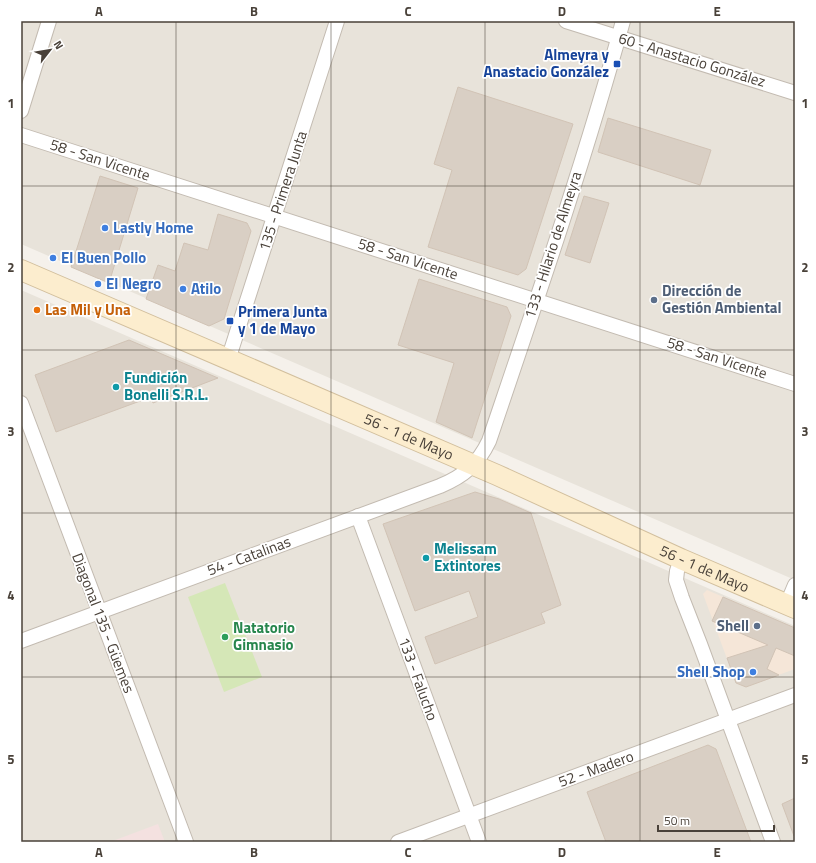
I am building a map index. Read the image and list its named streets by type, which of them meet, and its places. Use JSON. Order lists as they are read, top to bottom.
{
  "streets": {
    "main road": ["56 - 1 de Mayo"],
    "street": [
      "60 - Anastacio González",
      "58 - San Vicente",
      "135 - Primera Junta",
      "133 - Hilario de Almeyra",
      "54 - Catalinas",
      "Diagonal 135 - Güemes",
      "133 - Falucho",
      "52 - Madero"
    ]
  },
  "crossings": [
    ["60 - Anastacio González", "133 - Hilario de Almeyra"],
    ["58 - San Vicente", "135 - Primera Junta"],
    ["58 - San Vicente", "133 - Hilario de Almeyra"],
    ["135 - Primera Junta", "56 - 1 de Mayo"],
    ["133 - Hilario de Almeyra", "56 - 1 de Mayo"],
    ["133 - Hilario de Almeyra", "54 - Catalinas"],
    ["56 - 1 de Mayo", "54 - Catalinas"],
    ["54 - Catalinas", "Diagonal 135 - Güemes"],
    ["54 - Catalinas", "133 - Falucho"],
    ["133 - Falucho", "52 - Madero"]
  ],
  "places": {
    "transit": ["Almeyra y Anastacio González", "Primera Junta y 1 de Mayo"],
    "other": [
      "Lastly Home",
      "El Buen Pollo",
      "El Negro",
      "Atilo",
      "Dirección de Gestión Ambiental",
      "Las Mil y Una",
      "Fundición Bonelli S.R.L.",
      "Melissam Extintores",
      "Shell",
      "Natatorio Gimnasio",
      "Shell Shop"
    ]
  },
  "scale_bar": "50 m",
  "north": "top right",
  "grid": {
    "columns": [
      "A",
      "B",
      "C",
      "D",
      "E"
    ],
    "rows": [
      "1",
      "2",
      "3",
      "4",
      "5"
    ]
  }
}
